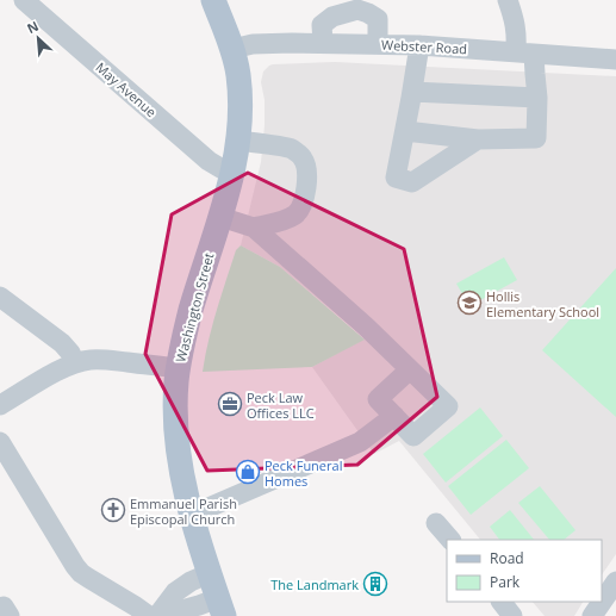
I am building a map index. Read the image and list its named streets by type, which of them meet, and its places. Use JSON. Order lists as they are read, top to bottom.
{
  "streets": {
    "main road": ["Washington Street"],
    "street": ["Webster Road", "May Avenue"]
  },
  "crossings": [
    ["Webster Road", "Washington Street"],
    ["May Avenue", "Washington Street"]
  ],
  "places": {
    "school or university": ["Hollis Elementary School"],
    "office": ["Peck Law Offices LLC"],
    "shop": ["Peck Funeral Homes"],
    "church": ["Emmanuel Parish Episcopal Church"],
    "building": ["The Landmark"]
  },
  "legend": ["Road", "Park"],
  "north": "top left"
}
